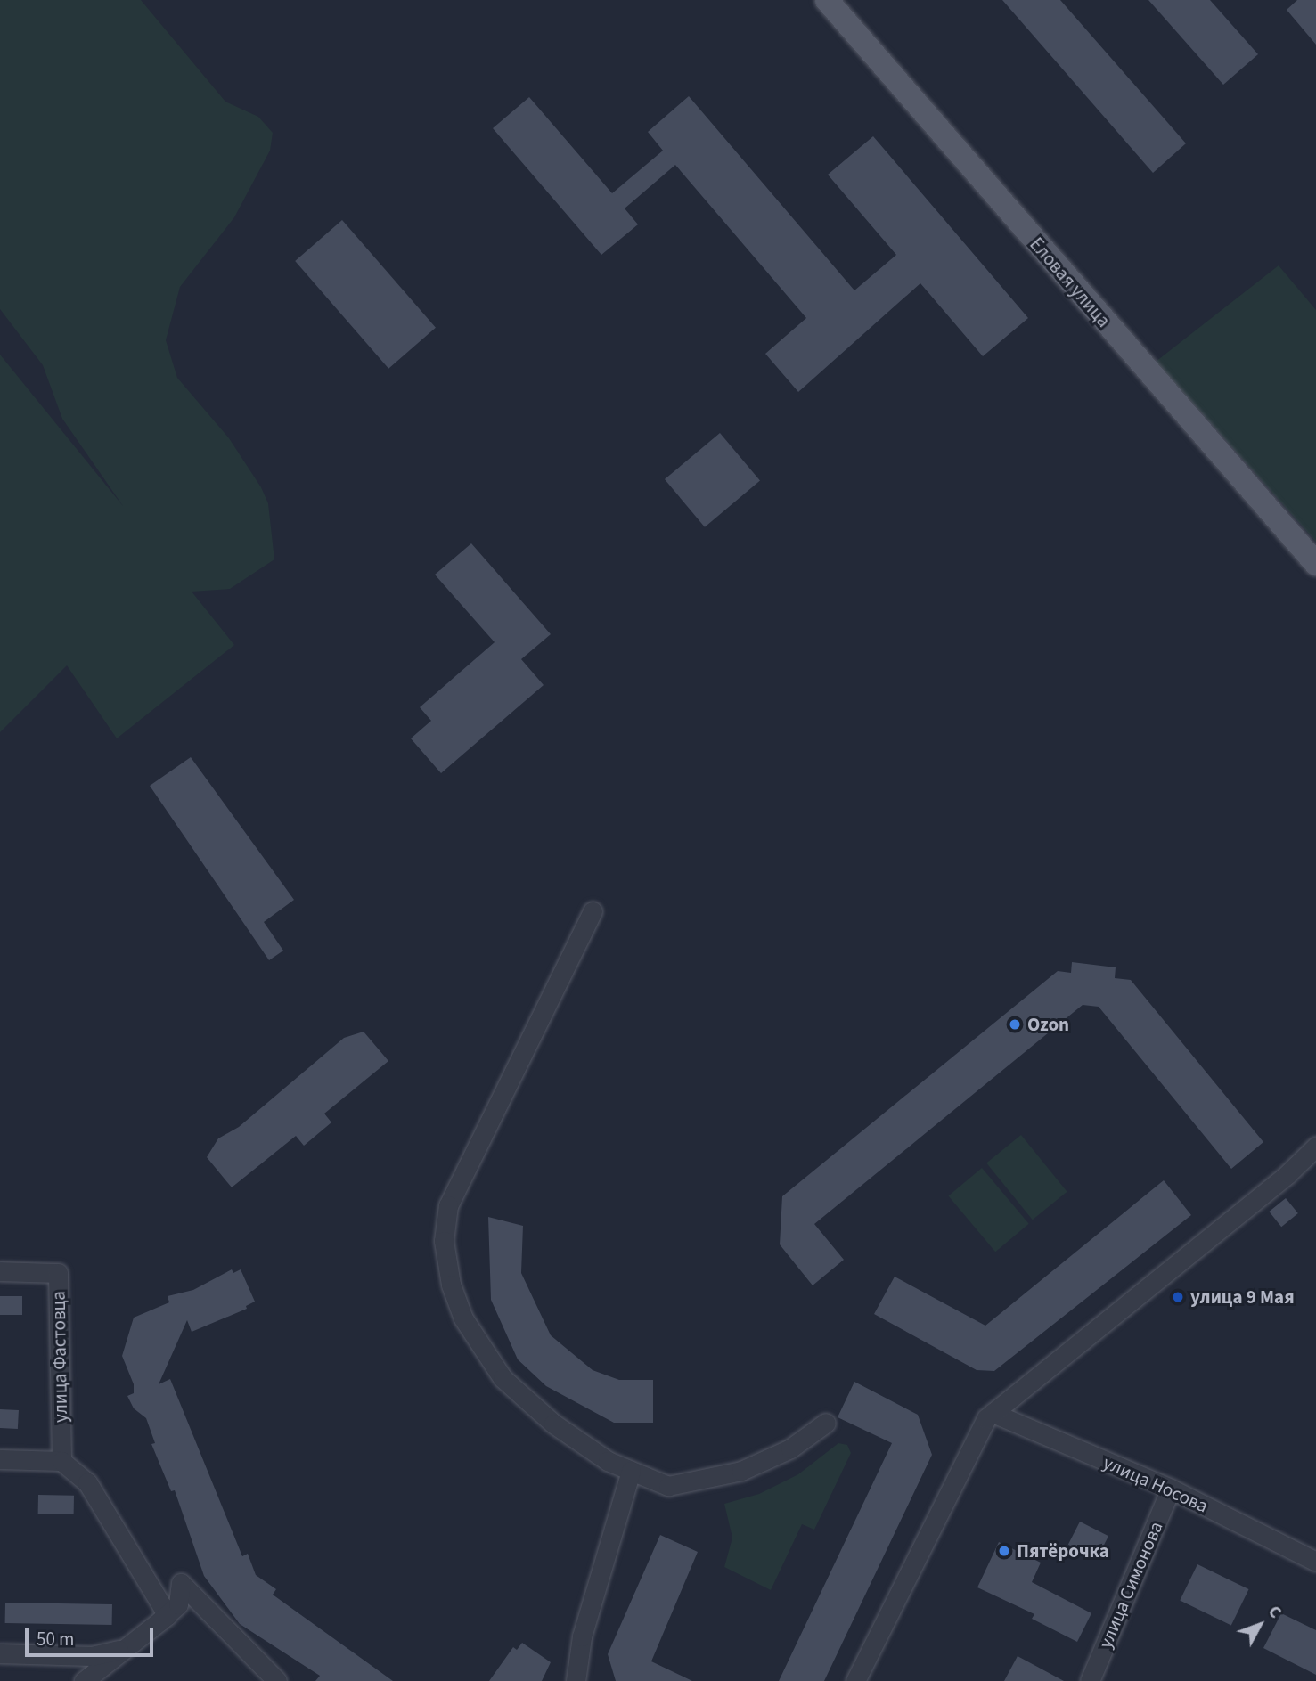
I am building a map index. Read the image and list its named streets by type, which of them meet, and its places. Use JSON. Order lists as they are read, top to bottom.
{
  "streets": {
    "main road": ["Еловая улица"],
    "street": ["улица Фастовца", "улица Носова", "улица Симонова"]
  },
  "crossings": [
    ["улица Носова", "улица Симонова"]
  ],
  "places": ["Ozon", "улица 9 Мая", "Пятёрочка"],
  "scale_bar": "50 m",
  "north": "top right"
}
